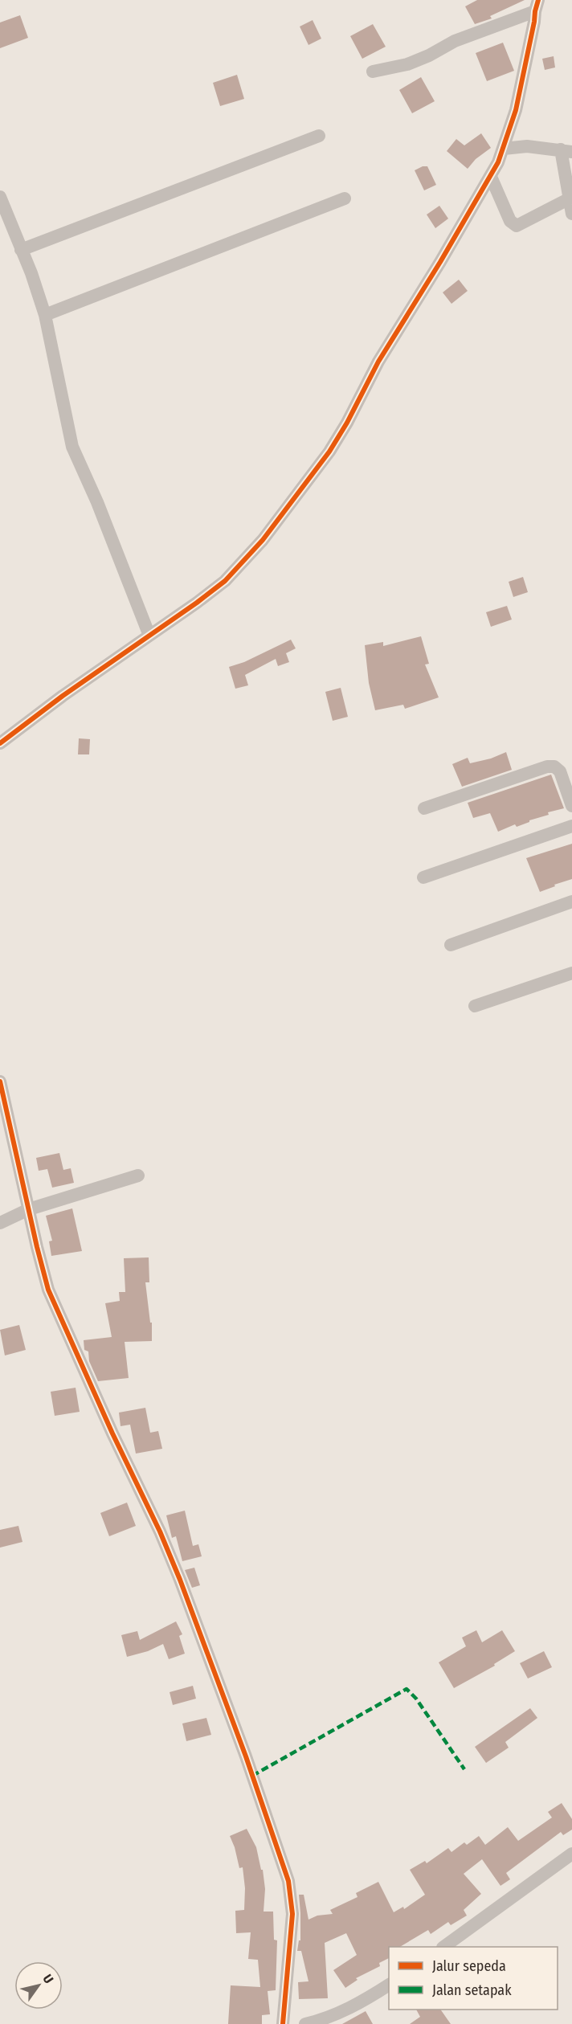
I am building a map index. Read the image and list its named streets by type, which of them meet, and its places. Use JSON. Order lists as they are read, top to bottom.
{
  "legend": ["Jalur sepeda", "Jalan setapak"],
  "north": "top right"
}
